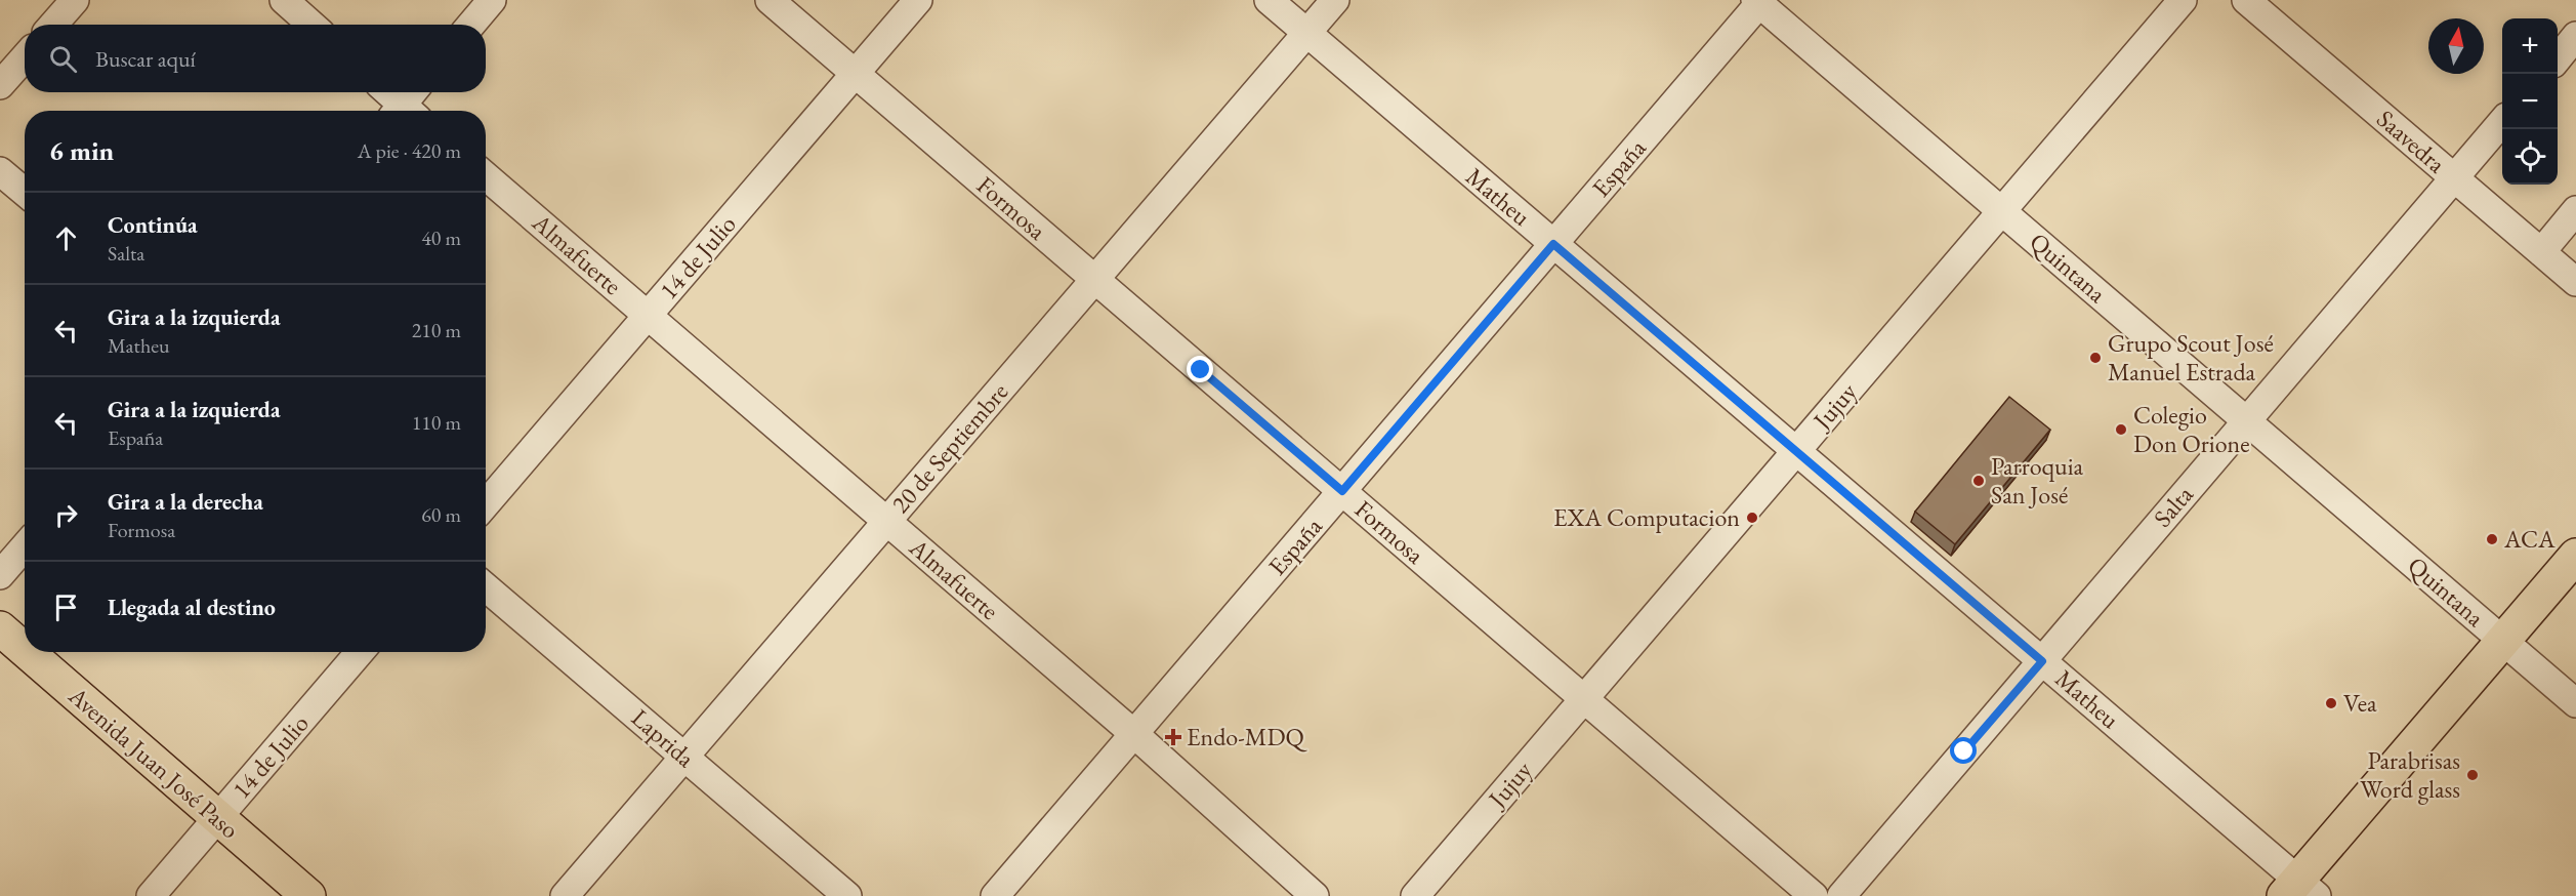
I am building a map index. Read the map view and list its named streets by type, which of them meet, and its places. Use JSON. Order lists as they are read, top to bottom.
{
  "streets": {
    "main road": ["Avenida Juan José Paso"],
    "street": [
      "Saavedra",
      "España",
      "Matheu",
      "Formosa",
      "Almafuerte",
      "14 de Julio",
      "Quintana",
      "Jujuy",
      "20 de Septiembre",
      "Salta",
      "Laprida"
    ]
  },
  "crossings": [
    ["Saavedra", "Salta"],
    ["España", "Matheu"],
    ["España", "Formosa"],
    ["España", "Almafuerte"],
    ["España", "Quintana"],
    ["Matheu", "Jujuy"],
    ["Matheu", "20 de Septiembre"],
    ["Matheu", "Salta"],
    ["Formosa", "14 de Julio"],
    ["Formosa", "Jujuy"],
    ["Formosa", "20 de Septiembre"],
    ["Almafuerte", "14 de Julio"],
    ["Almafuerte", "20 de Septiembre"],
    ["14 de Julio", "Avenida Juan José Paso"],
    ["Quintana", "Jujuy"],
    ["Quintana", "Salta"],
    ["20 de Septiembre", "Laprida"]
  ],
  "places": {
    "other": [
      "Grupo Scout José Manuel Estrada",
      "Colegio Don Orione",
      "Parroquia San José",
      "EXA Computacion",
      "ACA",
      "Vea",
      "Parabrisas Word glass"
    ],
    "health": ["Endo-MDQ"]
  },
  "north": "top",
  "page": {
    "map_buttons": ["+", "−"],
    "search": "Buscar aquí",
    "heading": ["6 min", "A pie · 420 m"],
    "list": [
      ["Continúa", "Salta", "40 m"],
      ["Gira a la izquierda", "Matheu", "210 m"],
      ["Gira a la izquierda", "España", "110 m"],
      ["Gira a la derecha", "Formosa", "60 m"],
      "Llegada al destino"
    ]
  }
}
